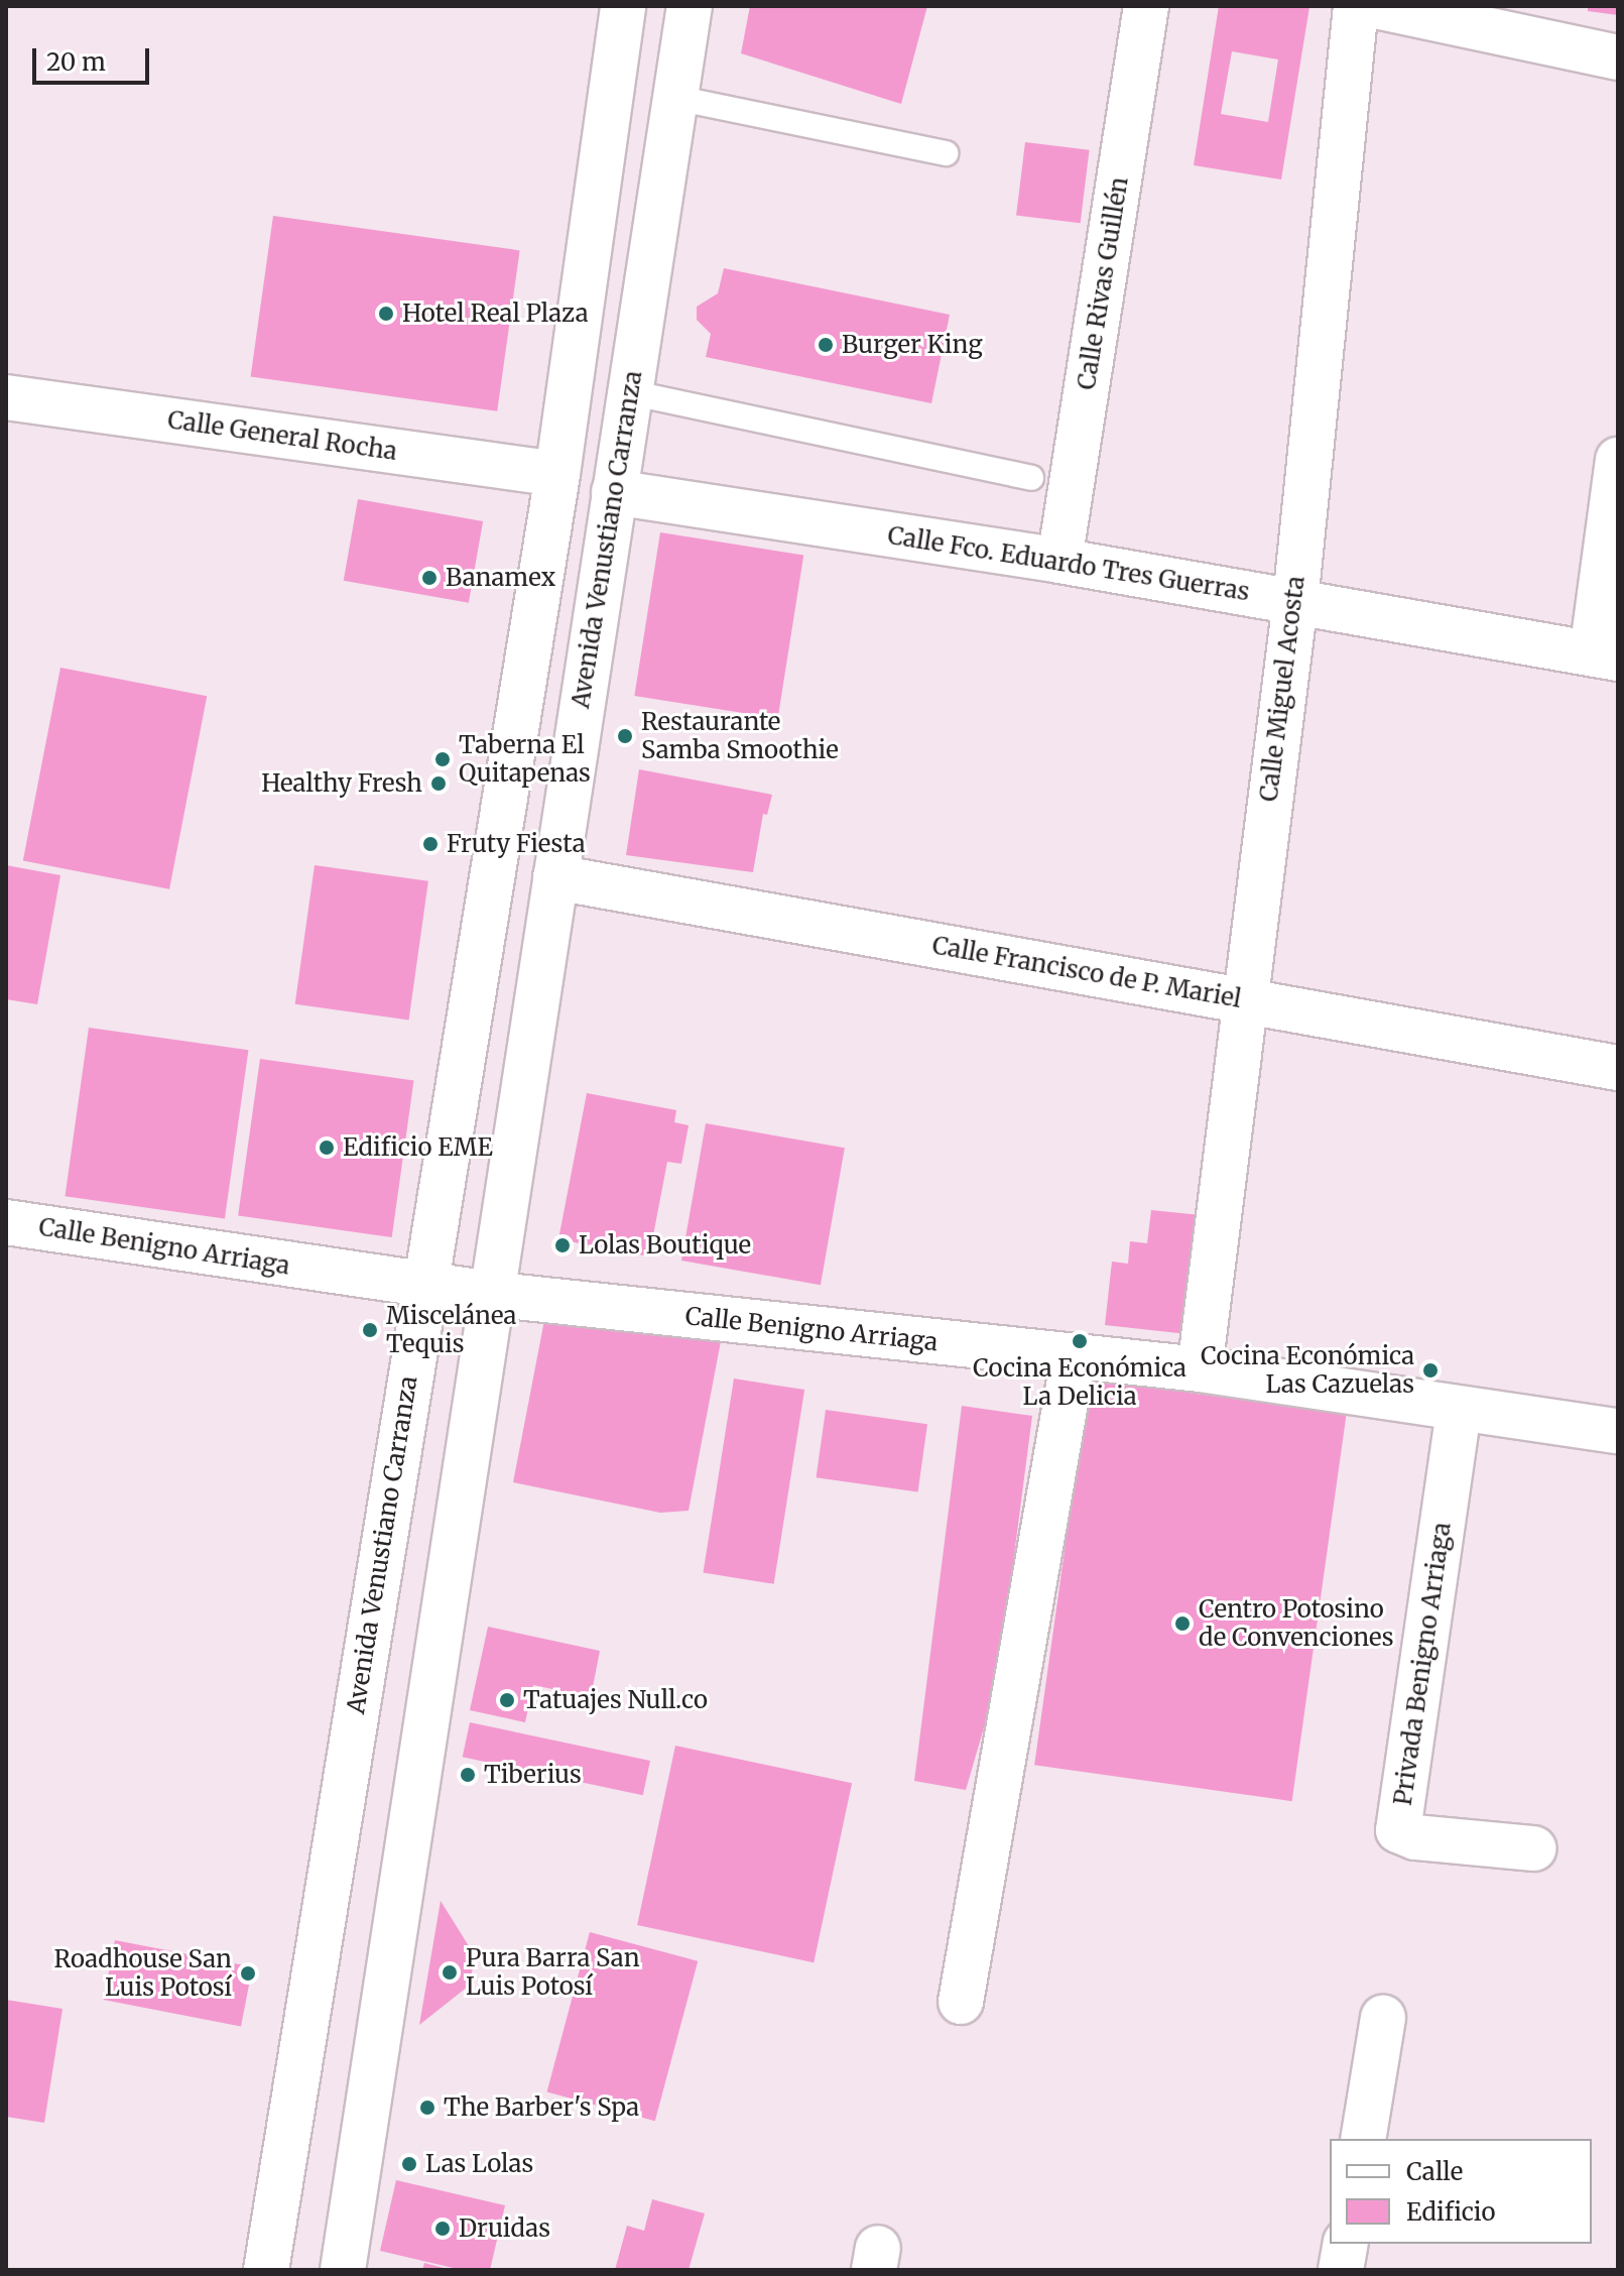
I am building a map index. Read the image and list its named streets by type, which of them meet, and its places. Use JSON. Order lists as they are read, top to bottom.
{
  "streets": {
    "street": [
      "Calle Rivas Guillén",
      "Calle General Rocha",
      "Avenida Venustiano Carranza",
      "Calle Fco. Eduardo Tres Guerras",
      "Calle Miguel Acosta",
      "Calle Francisco de P. Mariel",
      "Calle Benigno Arriaga",
      "Privada Benigno Arriaga"
    ]
  },
  "crossings": [
    ["Calle Rivas Guillén", "Calle Fco. Eduardo Tres Guerras"],
    ["Calle General Rocha", "Avenida Venustiano Carranza"],
    ["Avenida Venustiano Carranza", "Calle Fco. Eduardo Tres Guerras"],
    ["Avenida Venustiano Carranza", "Calle Francisco de P. Mariel"],
    ["Avenida Venustiano Carranza", "Calle Benigno Arriaga"],
    ["Calle Fco. Eduardo Tres Guerras", "Calle Miguel Acosta"],
    ["Calle Miguel Acosta", "Calle Francisco de P. Mariel"],
    ["Calle Miguel Acosta", "Calle Benigno Arriaga"],
    ["Calle Benigno Arriaga", "Privada Benigno Arriaga"]
  ],
  "places": [
    "Hotel Real Plaza",
    "Burger King",
    "Banamex",
    "Restaurante Samba Smoothie",
    "Taberna El Quitapenas",
    "Healthy Fresh",
    "Fruty Fiesta",
    "Edificio EME",
    "Lolas Boutique",
    "Miscelánea Tequis",
    "Cocina Económica La Delicia",
    "Cocina Económica Las Cazuelas",
    "Centro Potosino de Convenciones",
    "Tatuajes Null.co",
    "Tiberius",
    "Pura Barra San Luis Potosí",
    "Roadhouse San Luis Potosí",
    "The Barber's Spa",
    "Las Lolas",
    "Druidas"
  ],
  "legend": ["Calle", "Edificio"],
  "scale_bar": "20 m"
}
